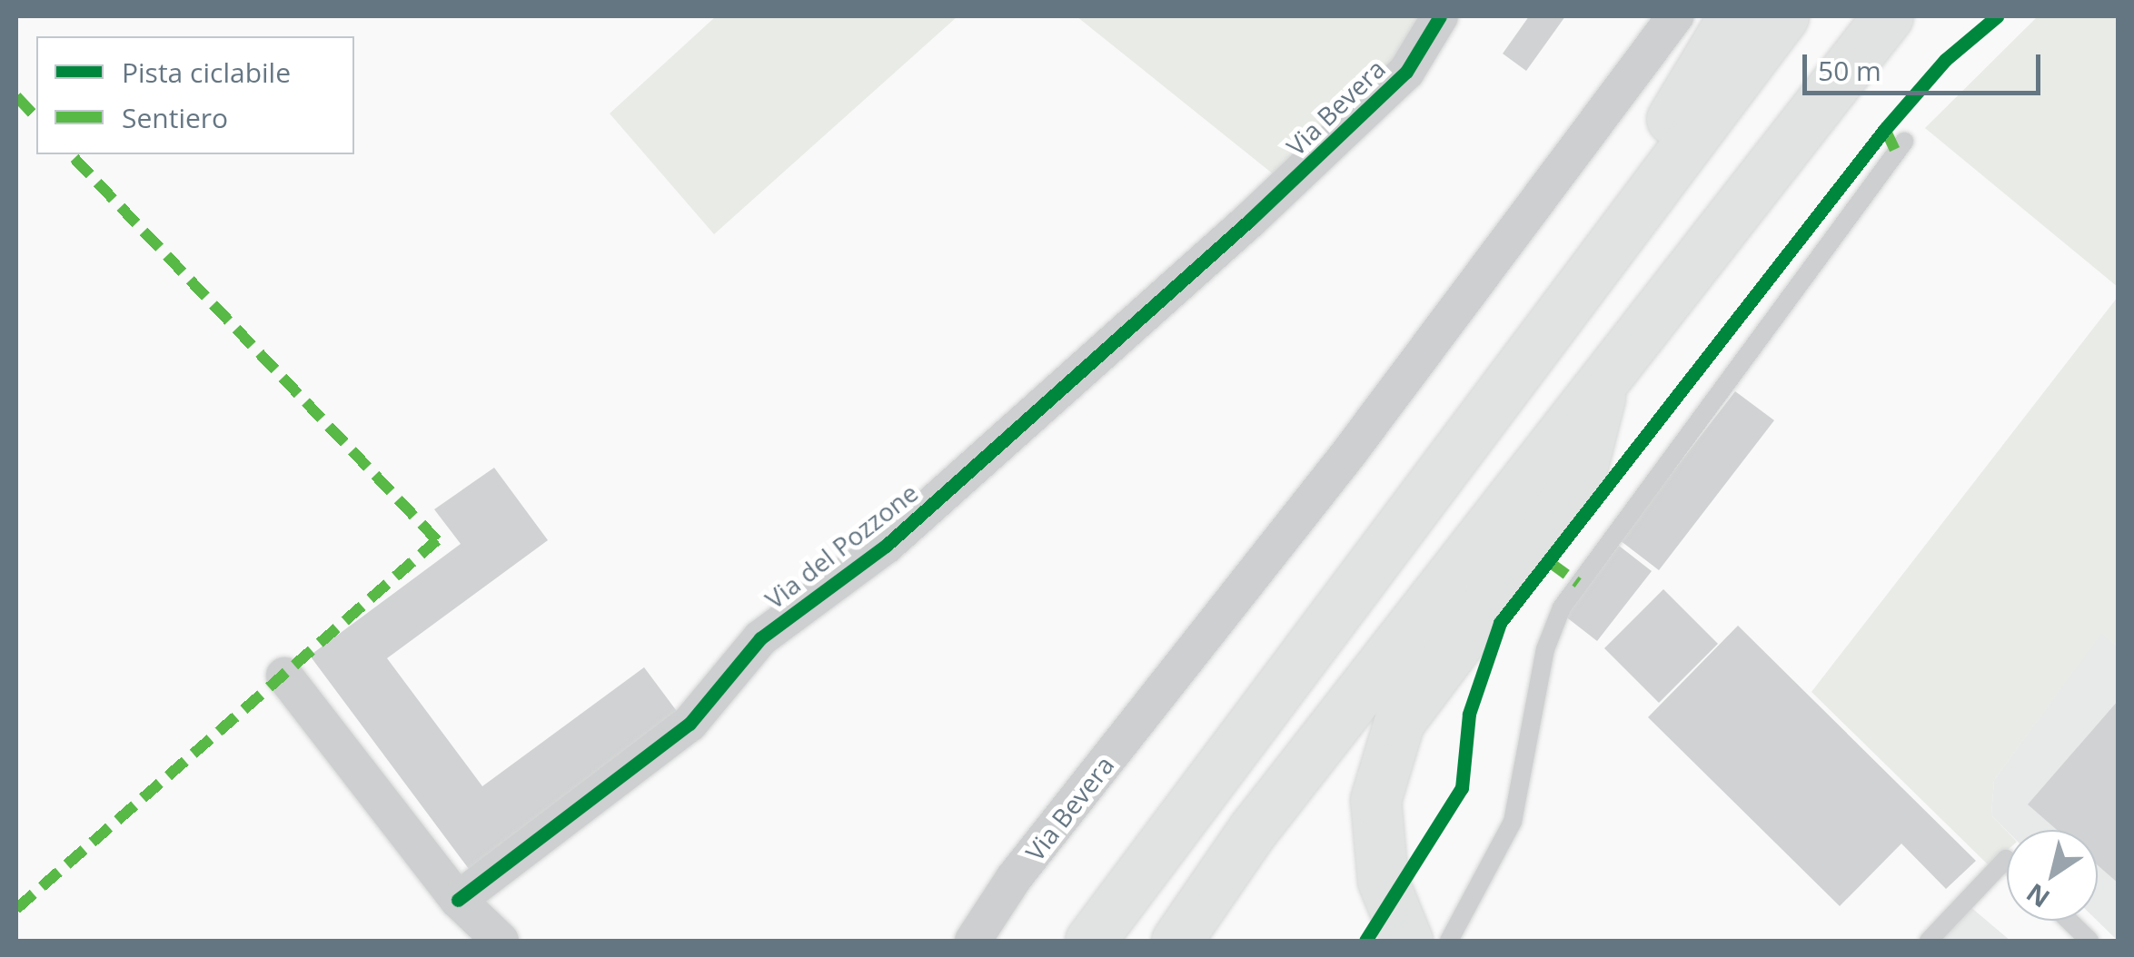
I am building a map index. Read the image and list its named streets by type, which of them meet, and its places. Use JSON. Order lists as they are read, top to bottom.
{
  "streets": {
    "street": ["Via Bevera", "Via del Pozzone"]
  },
  "crossings": [
    ["Via Bevera", "Via del Pozzone"]
  ],
  "legend": ["Pista ciclabile", "Sentiero"],
  "scale_bar": "50 m",
  "north": "bottom left"
}
